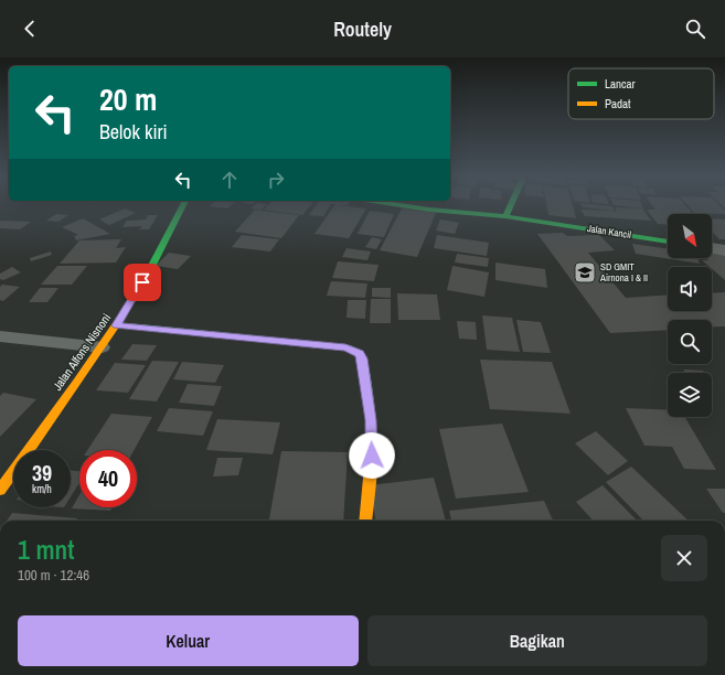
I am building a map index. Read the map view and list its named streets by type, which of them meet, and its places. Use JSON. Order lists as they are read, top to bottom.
{
  "streets": {
    "street": ["Jalan Kancil", "Jalan Alfons Nisnoni"]
  },
  "places": {
    "school or university": ["SD GMIT Airnona I & II"]
  },
  "legend": ["Lancar", "Padat"],
  "north": "bottom right",
  "page": {
    "header": "Routely",
    "turn": ["20 m", "Belok kiri"],
    "speed": "39 km/h",
    "limit": "40",
    "heading": ["1 mnt", "100 m · 12:46"],
    "buttons": ["Keluar", "Bagikan"]
  }
}
